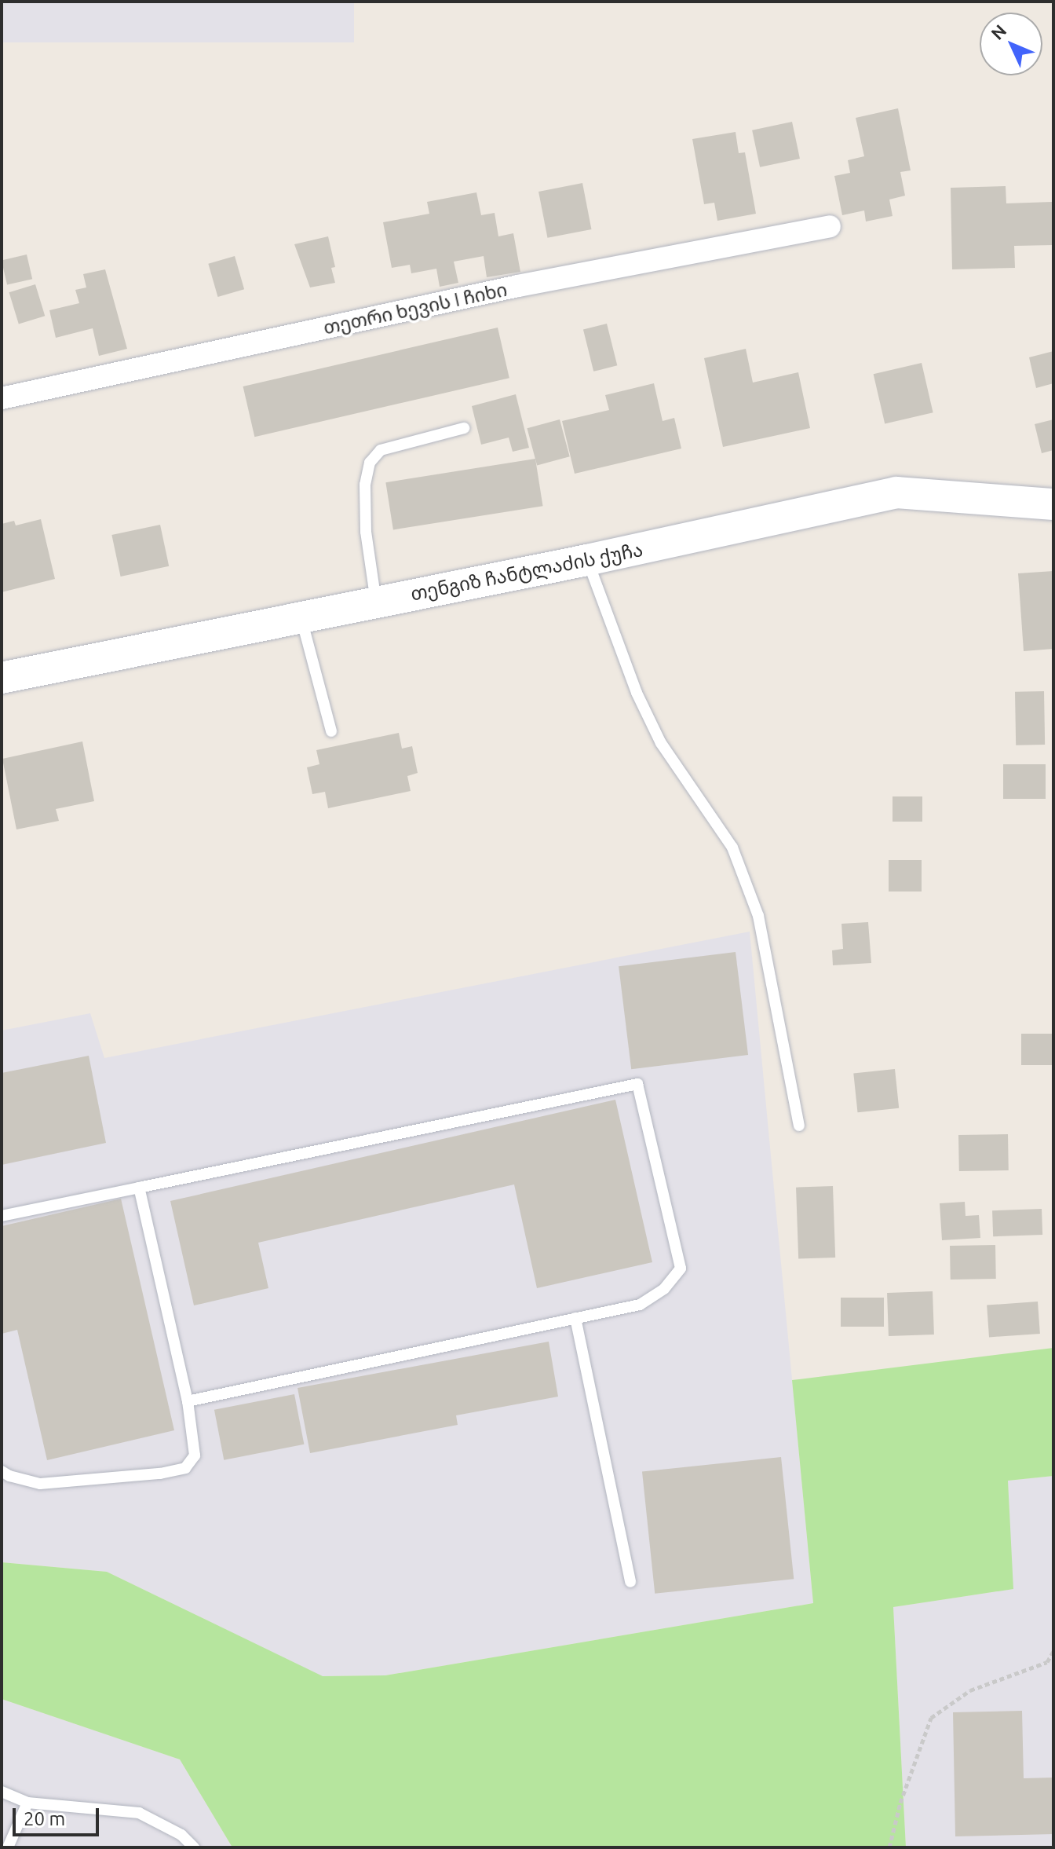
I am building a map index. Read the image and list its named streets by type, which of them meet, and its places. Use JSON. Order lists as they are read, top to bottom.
{
  "streets": {
    "street": ["თეთრი ხევის I ჩიხი", "თენგიზ ჩანტლაძის ქუჩა"]
  },
  "scale_bar": "20 m",
  "north": "top left"
}
